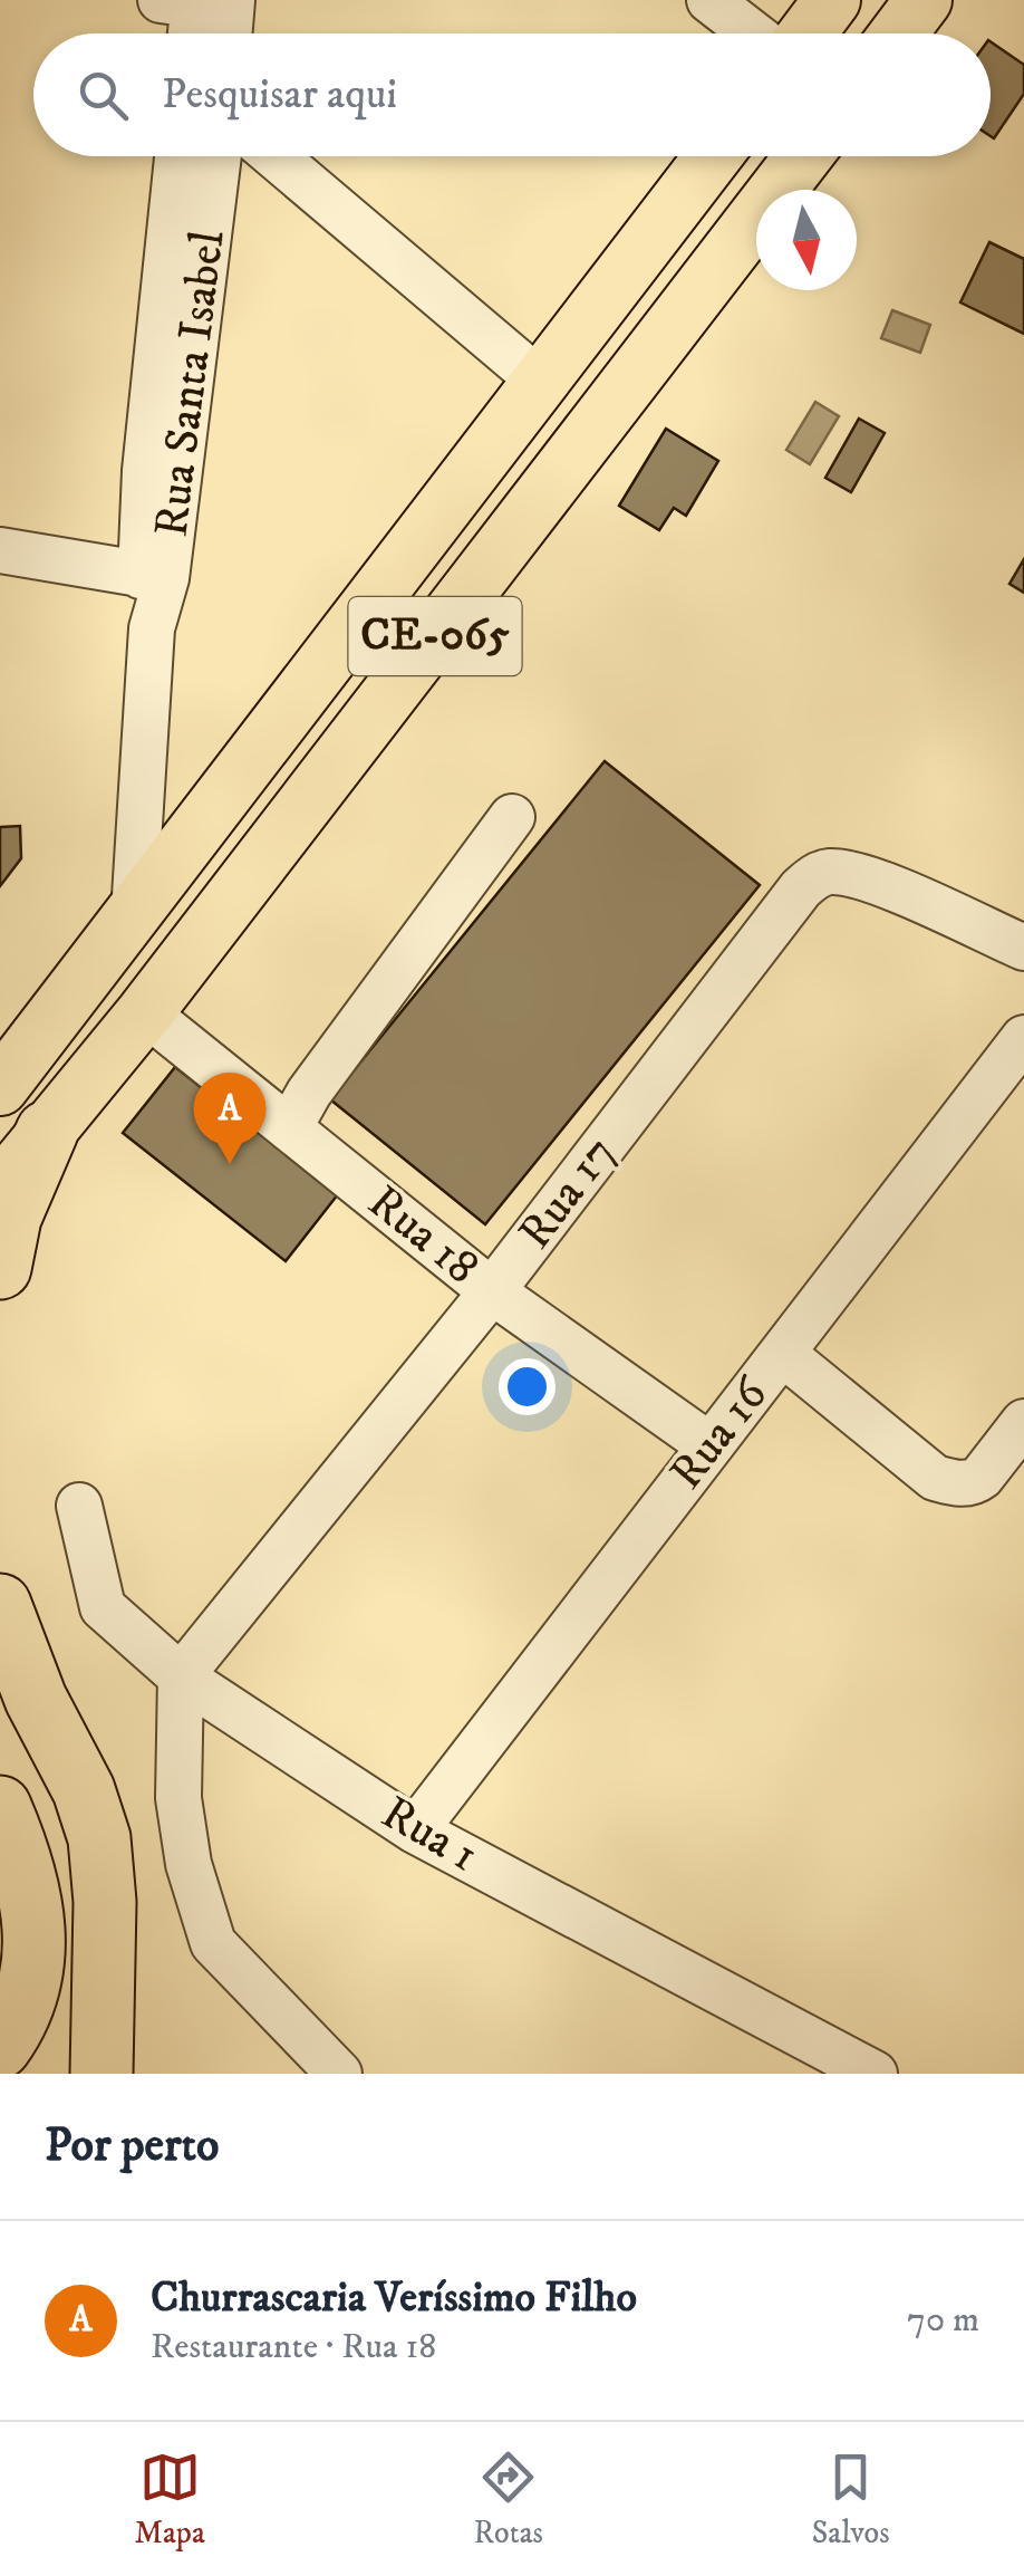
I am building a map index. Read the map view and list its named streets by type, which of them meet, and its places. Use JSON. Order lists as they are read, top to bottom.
{
  "streets": {
    "main road": ["CE-065"],
    "street": [
      "Rua Santa Isabel",
      "Rua 17",
      "Rua 18",
      "Rua 16",
      "Rua 1"
    ]
  },
  "crossings": [
    ["Rua Santa Isabel", "CE-065"],
    ["CE-065", "Rua 18"],
    ["Rua 17", "Rua 18"],
    ["Rua 17", "Rua 1"],
    ["Rua 18", "Rua 16"],
    ["Rua 16", "Rua 1"]
  ],
  "north": "bottom",
  "page": {
    "search": "Pesquisar aqui",
    "pins": "A",
    "heading": "Por perto",
    "list": [
      {
        "mark": "A",
        "name": "Churrascaria Veríssimo Filho",
        "note": "Restaurante · Rua 18",
        "value": "70 m"
      }
    ],
    "nav": ["Mapa", "Rotas", "Salvos"]
  }
}
